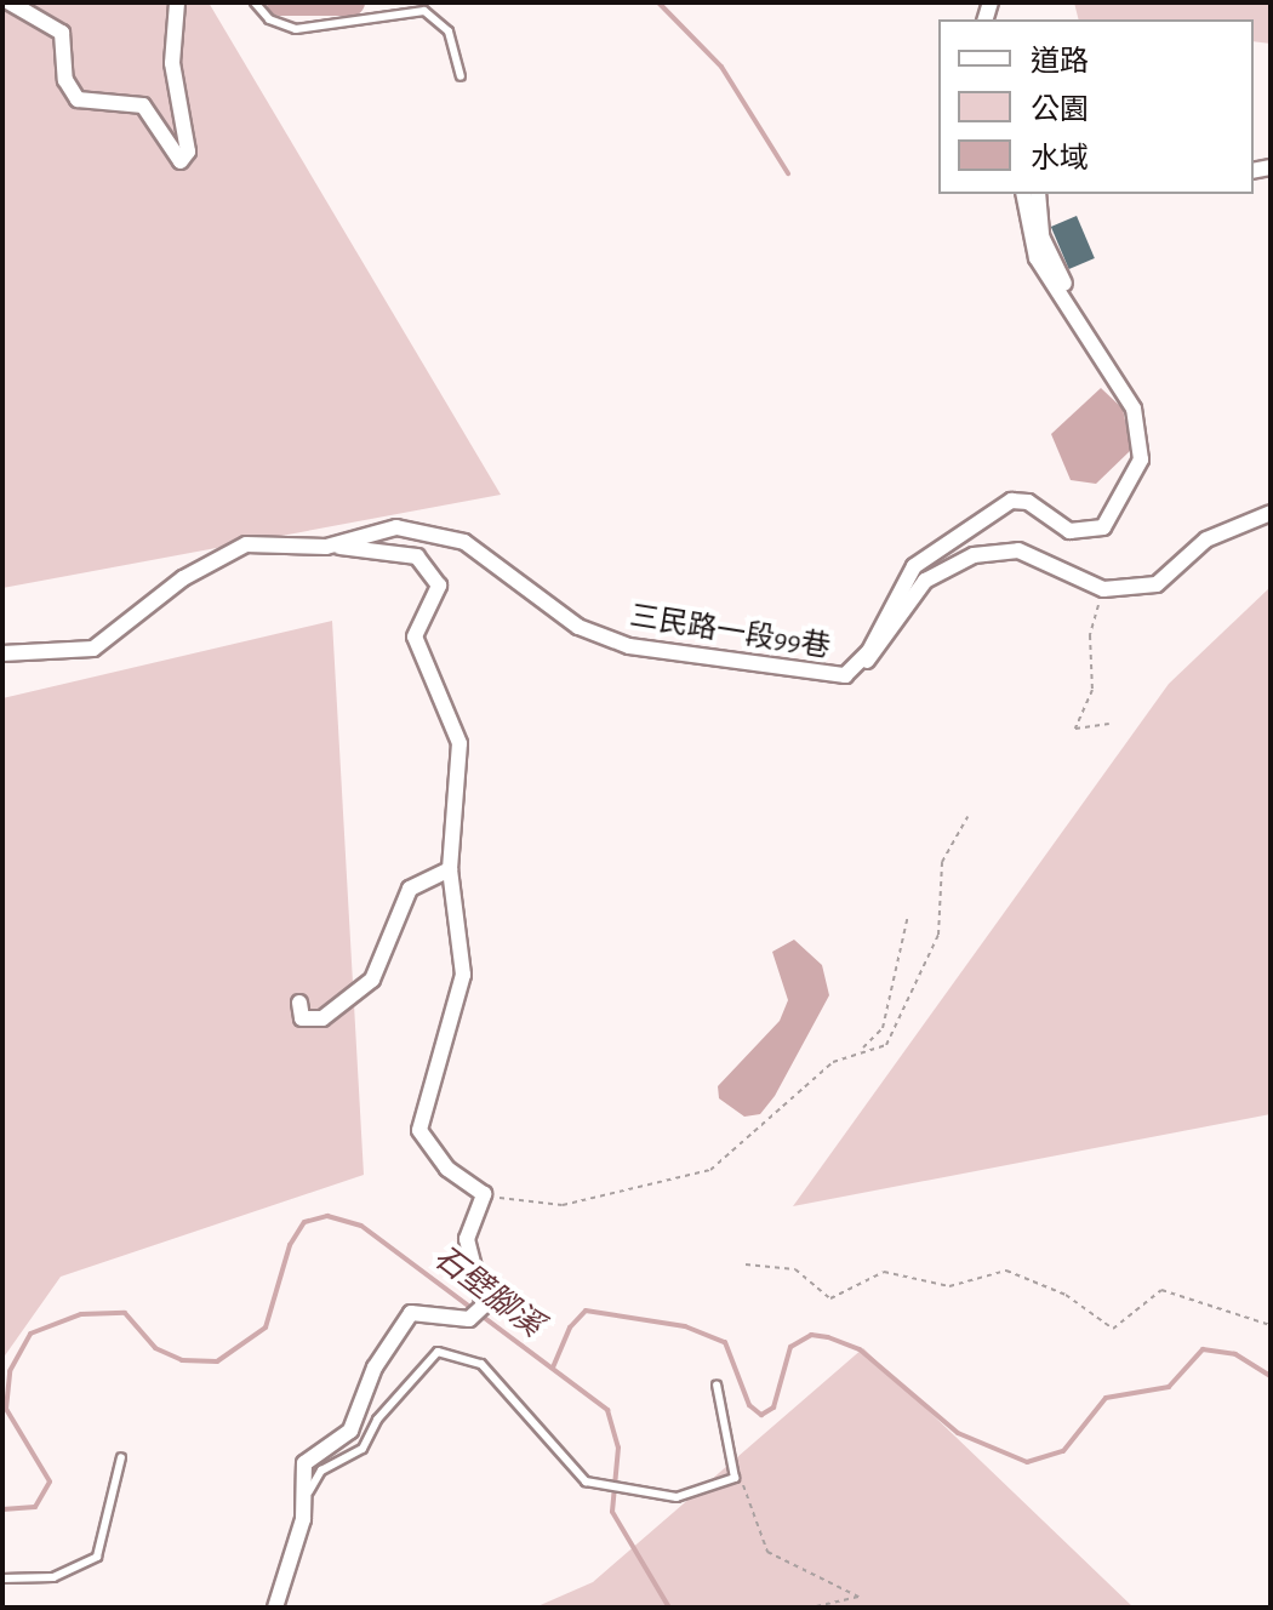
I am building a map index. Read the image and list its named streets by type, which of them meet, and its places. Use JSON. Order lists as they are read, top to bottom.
{
  "streets": {
    "street": ["三民路一段99巷"]
  },
  "water": ["石壁腳溪"],
  "legend": ["道路", "公園", "水域"]
}
